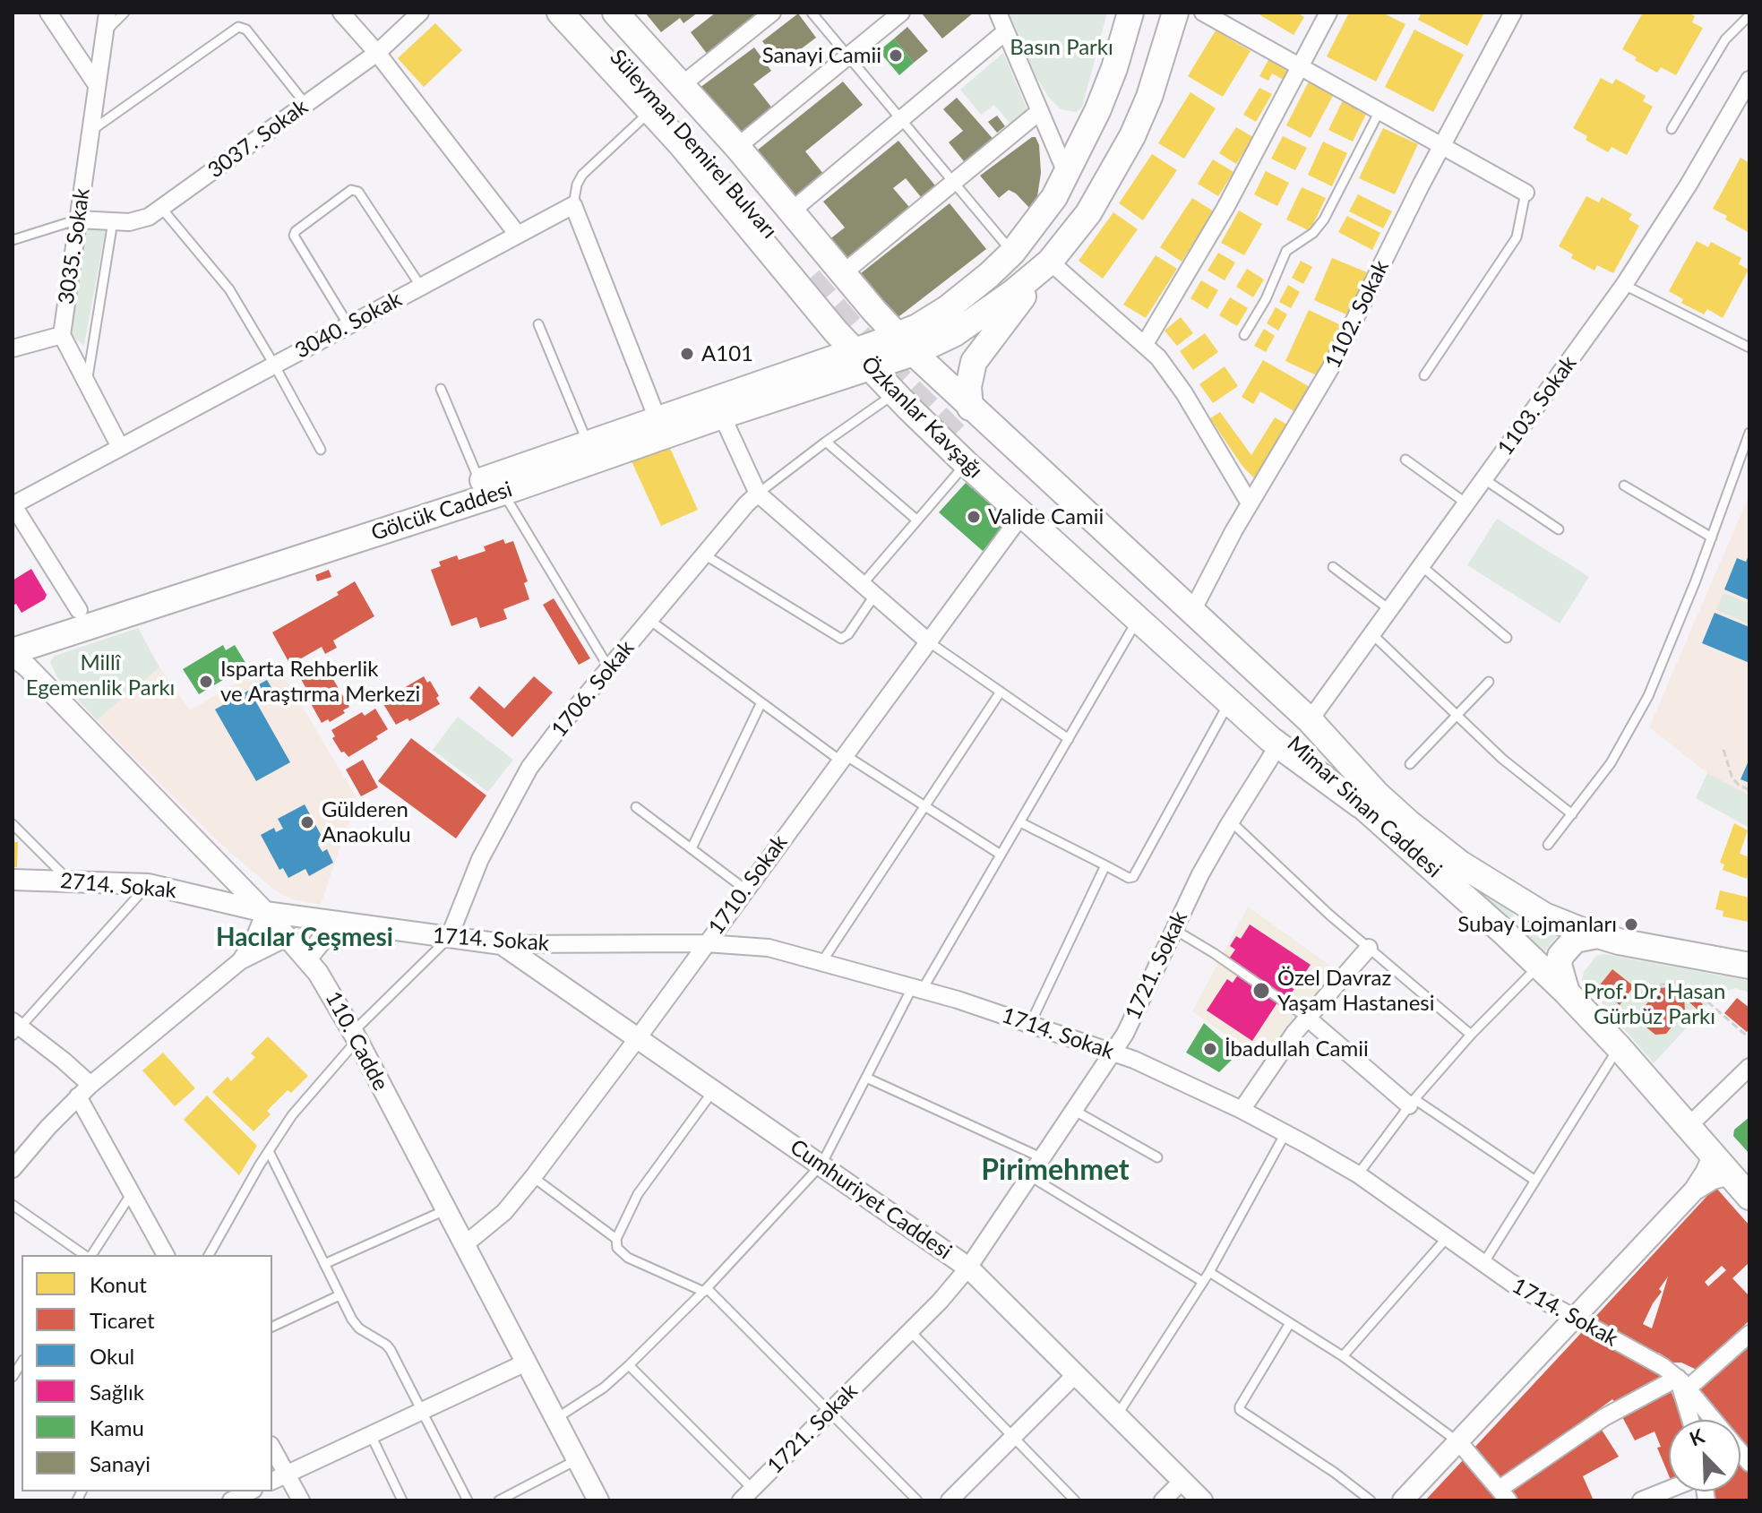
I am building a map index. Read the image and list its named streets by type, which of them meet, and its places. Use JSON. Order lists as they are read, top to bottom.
{
  "streets": {
    "main road": [
      "Süleyman Demirel Bulvarı",
      "Özkanlar Kavşağı",
      "Gölcük Caddesi",
      "Mimar Sinan Caddesi"
    ],
    "street": [
      "3037. Sokak",
      "3035. Sokak",
      "1102. Sokak",
      "3040. Sokak",
      "1103. Sokak",
      "1706. Sokak",
      "1710. Sokak",
      "2714. Sokak",
      "1714. Sokak",
      "1721. Sokak",
      "110. Cadde",
      "Cumhuriyet Caddesi"
    ]
  },
  "crossings": [
    ["3037. Sokak", "3035. Sokak"],
    ["Süleyman Demirel Bulvarı", "Özkanlar Kavşağı"],
    ["3035. Sokak", "3040. Sokak"],
    ["1102. Sokak", "Özkanlar Kavşağı"],
    ["1103. Sokak", "Özkanlar Kavşağı"],
    ["Özkanlar Kavşağı", "Gölcük Caddesi"],
    ["Özkanlar Kavşağı", "1706. Sokak"],
    ["Özkanlar Kavşağı", "Mimar Sinan Caddesi"],
    ["Özkanlar Kavşağı", "1710. Sokak"],
    ["Özkanlar Kavşağı", "1721. Sokak"],
    ["Gölcük Caddesi", "110. Cadde"],
    ["1706. Sokak", "1714. Sokak"],
    ["1706. Sokak", "110. Cadde"],
    ["1710. Sokak", "1714. Sokak"],
    ["1710. Sokak", "110. Cadde"],
    ["1710. Sokak", "Cumhuriyet Caddesi"],
    ["2714. Sokak", "1714. Sokak"],
    ["2714. Sokak", "110. Cadde"],
    ["1714. Sokak", "1721. Sokak"],
    ["1714. Sokak", "110. Cadde"],
    ["1714. Sokak", "Cumhuriyet Caddesi"],
    ["1721. Sokak", "Cumhuriyet Caddesi"]
  ],
  "districts": ["Hacılar Çeşmesi", "Pirimehmet"],
  "parks": ["Basın Parkı", "Millî Egemenlik Parkı", "Prof. Dr. Hasan Gürbüz Parkı"],
  "places": [
    "Sanayi Camii",
    "A101",
    "Valide Camii",
    "Isparta Rehberlik ve Araştırma Merkezi",
    "Gülderen Anaokulu",
    "Subay Lojmanları",
    "Özel Davraz Yaşam Hastanesi",
    "İbadullah Camii"
  ],
  "legend": [
    "Konut",
    "Ticaret",
    "Okul",
    "Sağlık",
    "Kamu",
    "Sanayi"
  ],
  "north": "top left"
}
